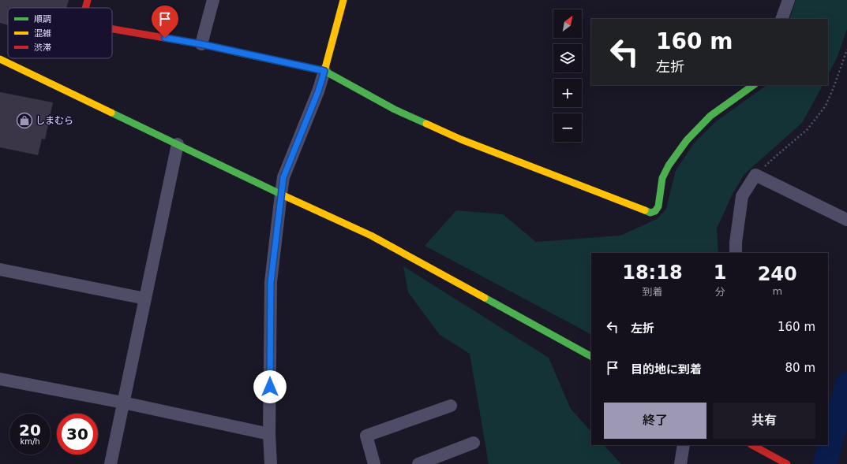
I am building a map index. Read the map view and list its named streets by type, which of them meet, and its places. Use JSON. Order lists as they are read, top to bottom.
{
  "places": {
    "shop": ["しまむら"]
  },
  "legend": ["順調", "混雑", "渋滞"],
  "north": "top right",
  "page": {
    "map_buttons": ["+", "−"],
    "turn": ["160 m", "左折"],
    "eta": [
      "18:18",
      "到着",
      "1",
      "分",
      "240",
      "m"
    ],
    "list": [
      {
        "name": "左折",
        "value": "160 m"
      },
      {
        "name": "目的地に到着",
        "value": "80 m"
      }
    ],
    "buttons": ["終了", "共有"],
    "speed": "20 km/h",
    "limit": "30"
  }
}
